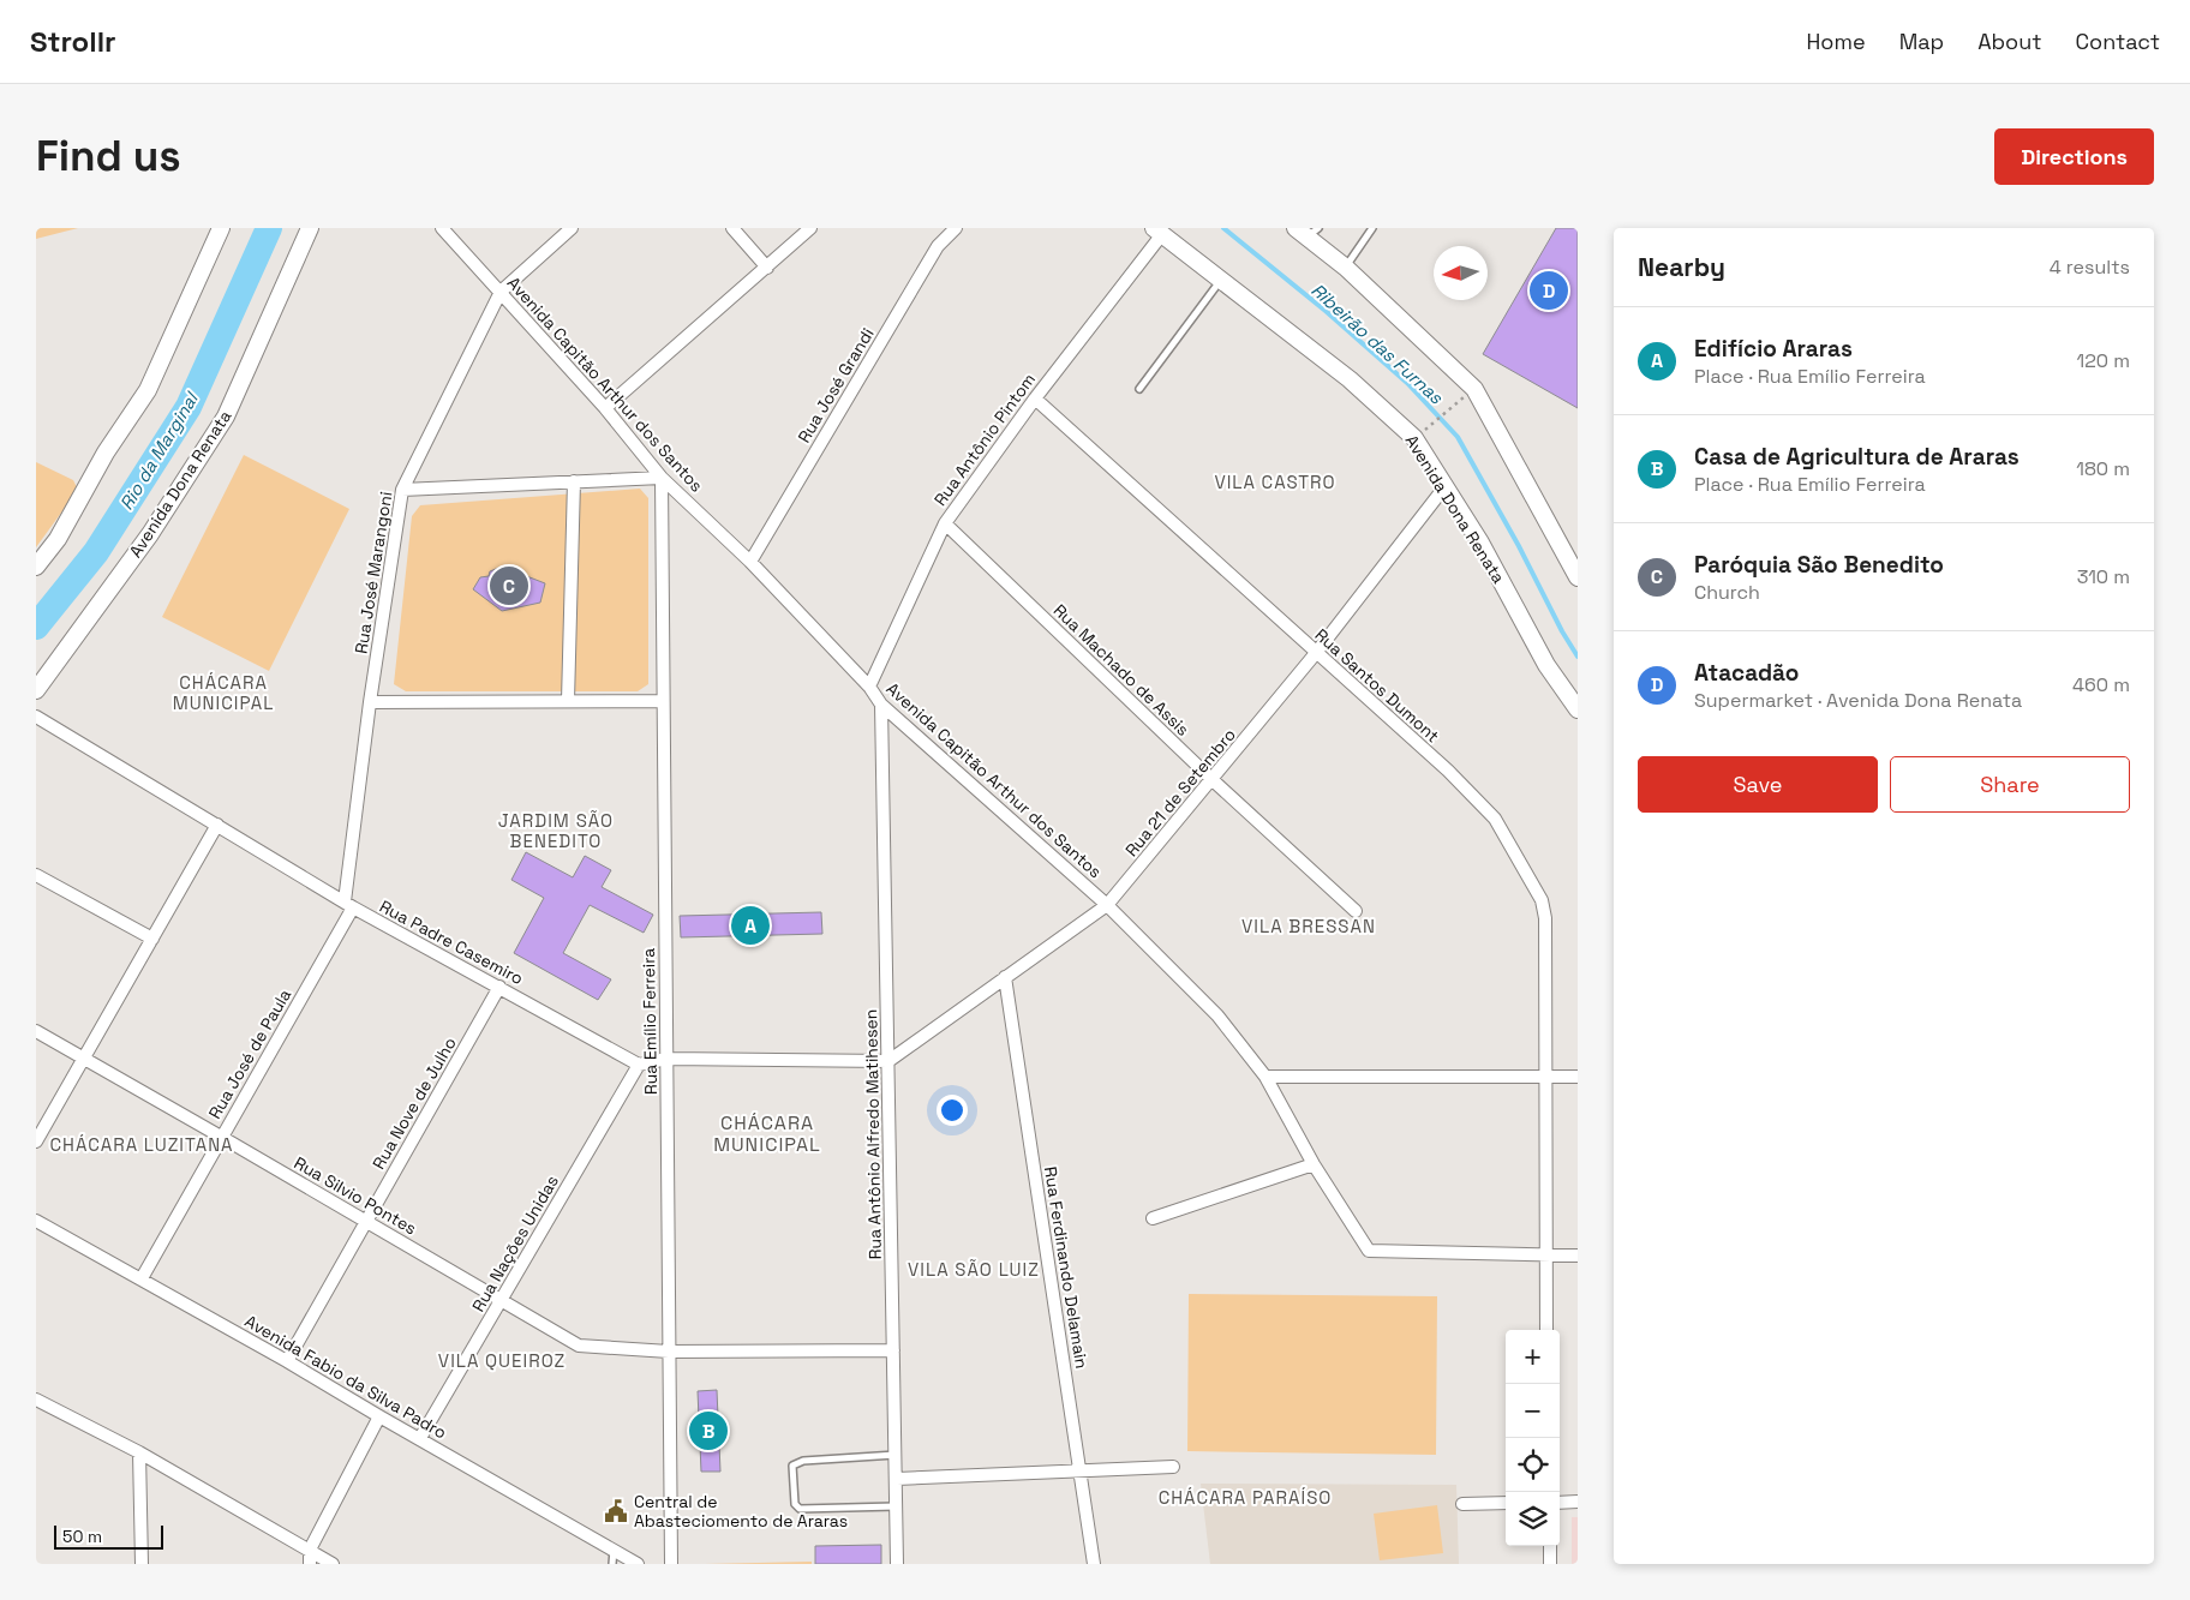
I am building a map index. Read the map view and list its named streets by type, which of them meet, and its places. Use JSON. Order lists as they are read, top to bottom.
{
  "streets": {
    "main road": ["Avenida Dona Renata"],
    "street": [
      "Avenida Capitão Arthur dos Santos",
      "Rua José Grandi",
      "Rua Antônio Pintom",
      "Rua José Marangoni",
      "Rua Machado de Assis",
      "Rua Santos Dumont",
      "Rua 21 de Setembro",
      "Rua Padre Casemiro",
      "Rua Emílio Ferreira",
      "Rua José de Paula",
      "Rua Nove de Julho",
      "Rua Antônio Alfredo Matihesen",
      "Rua Silvio Pontes",
      "Rua Nações Unidas",
      "Rua Ferdinando Delamain",
      "Avenida Fabio da Silva Padro"
    ]
  },
  "crossings": [
    ["Avenida Capitão Arthur dos Santos", "Rua José Grandi"],
    ["Avenida Capitão Arthur dos Santos", "Rua Antônio Pintom"],
    ["Avenida Capitão Arthur dos Santos", "Rua José Marangoni"],
    ["Avenida Capitão Arthur dos Santos", "Rua Santos Dumont"],
    ["Avenida Capitão Arthur dos Santos", "Rua 21 de Setembro"],
    ["Avenida Capitão Arthur dos Santos", "Rua Emílio Ferreira"],
    ["Avenida Capitão Arthur dos Santos", "Rua Antônio Alfredo Matihesen"],
    ["Rua Antônio Pintom", "Avenida Dona Renata"],
    ["Rua Antônio Pintom", "Rua Machado de Assis"],
    ["Rua Antônio Pintom", "Rua Santos Dumont"],
    ["Avenida Dona Renata", "Rua 21 de Setembro"],
    ["Rua José Marangoni", "Rua Padre Casemiro"],
    ["Rua José Marangoni", "Rua José de Paula"],
    ["Rua Machado de Assis", "Rua 21 de Setembro"],
    ["Rua Santos Dumont", "Rua 21 de Setembro"],
    ["Rua 21 de Setembro", "Rua Antônio Alfredo Matihesen"],
    ["Rua 21 de Setembro", "Rua Ferdinando Delamain"],
    ["Rua Padre Casemiro", "Rua José de Paula"],
    ["Rua Padre Casemiro", "Rua Nove de Julho"],
    ["Rua Padre Casemiro", "Rua Nações Unidas"],
    ["Rua Emílio Ferreira", "Rua Silvio Pontes"],
    ["Rua José de Paula", "Rua Silvio Pontes"],
    ["Rua José de Paula", "Avenida Fabio da Silva Padro"],
    ["Rua Nove de Julho", "Rua Silvio Pontes"],
    ["Rua Nove de Julho", "Avenida Fabio da Silva Padro"],
    ["Rua Antônio Alfredo Matihesen", "Rua Silvio Pontes"],
    ["Rua Silvio Pontes", "Rua Nações Unidas"],
    ["Rua Nações Unidas", "Avenida Fabio da Silva Padro"]
  ],
  "districts": [
    "VILA CASTRO",
    "CHÁCARA MUNICIPAL",
    "JARDIM SÃO BENEDITO",
    "VILA BRESSAN",
    "CHÁCARA MUNICIPAL",
    "CHÁCARA LUZITANA",
    "VILA SÃO LUIZ",
    "VILA QUEIROZ",
    "CHÁCARA PARAÍSO"
  ],
  "water": ["Ribeirão das Furnas", "Rio da Marginal"],
  "places": {
    "public building": ["Central de Abasteciomento de Araras"]
  },
  "scale_bar": "50 m",
  "north": "left",
  "page": {
    "header": "Strollr",
    "nav": [
      "Home",
      "Map",
      "About",
      "Contact"
    ],
    "buttons": [
      "Directions",
      ["Save", "Share"]
    ],
    "title": "Find us",
    "heading": ["Nearby", "4 results"],
    "pins": [
      "D",
      "C",
      "A",
      "B"
    ],
    "list": [
      {
        "mark": "A",
        "name": "Edifício Araras",
        "note": "Place · Rua Emílio Ferreira",
        "value": "120 m"
      },
      {
        "mark": "B",
        "name": "Casa de Agricultura de Araras",
        "note": "Place · Rua Emílio Ferreira",
        "value": "180 m"
      },
      {
        "mark": "C",
        "name": "Paróquia São Benedito",
        "note": "Church",
        "value": "310 m"
      },
      {
        "mark": "D",
        "name": "Atacadão",
        "note": "Supermarket · Avenida Dona Renata",
        "value": "460 m"
      }
    ],
    "map_buttons": ["+", "−"],
    "scale": "50 m"
  }
}
